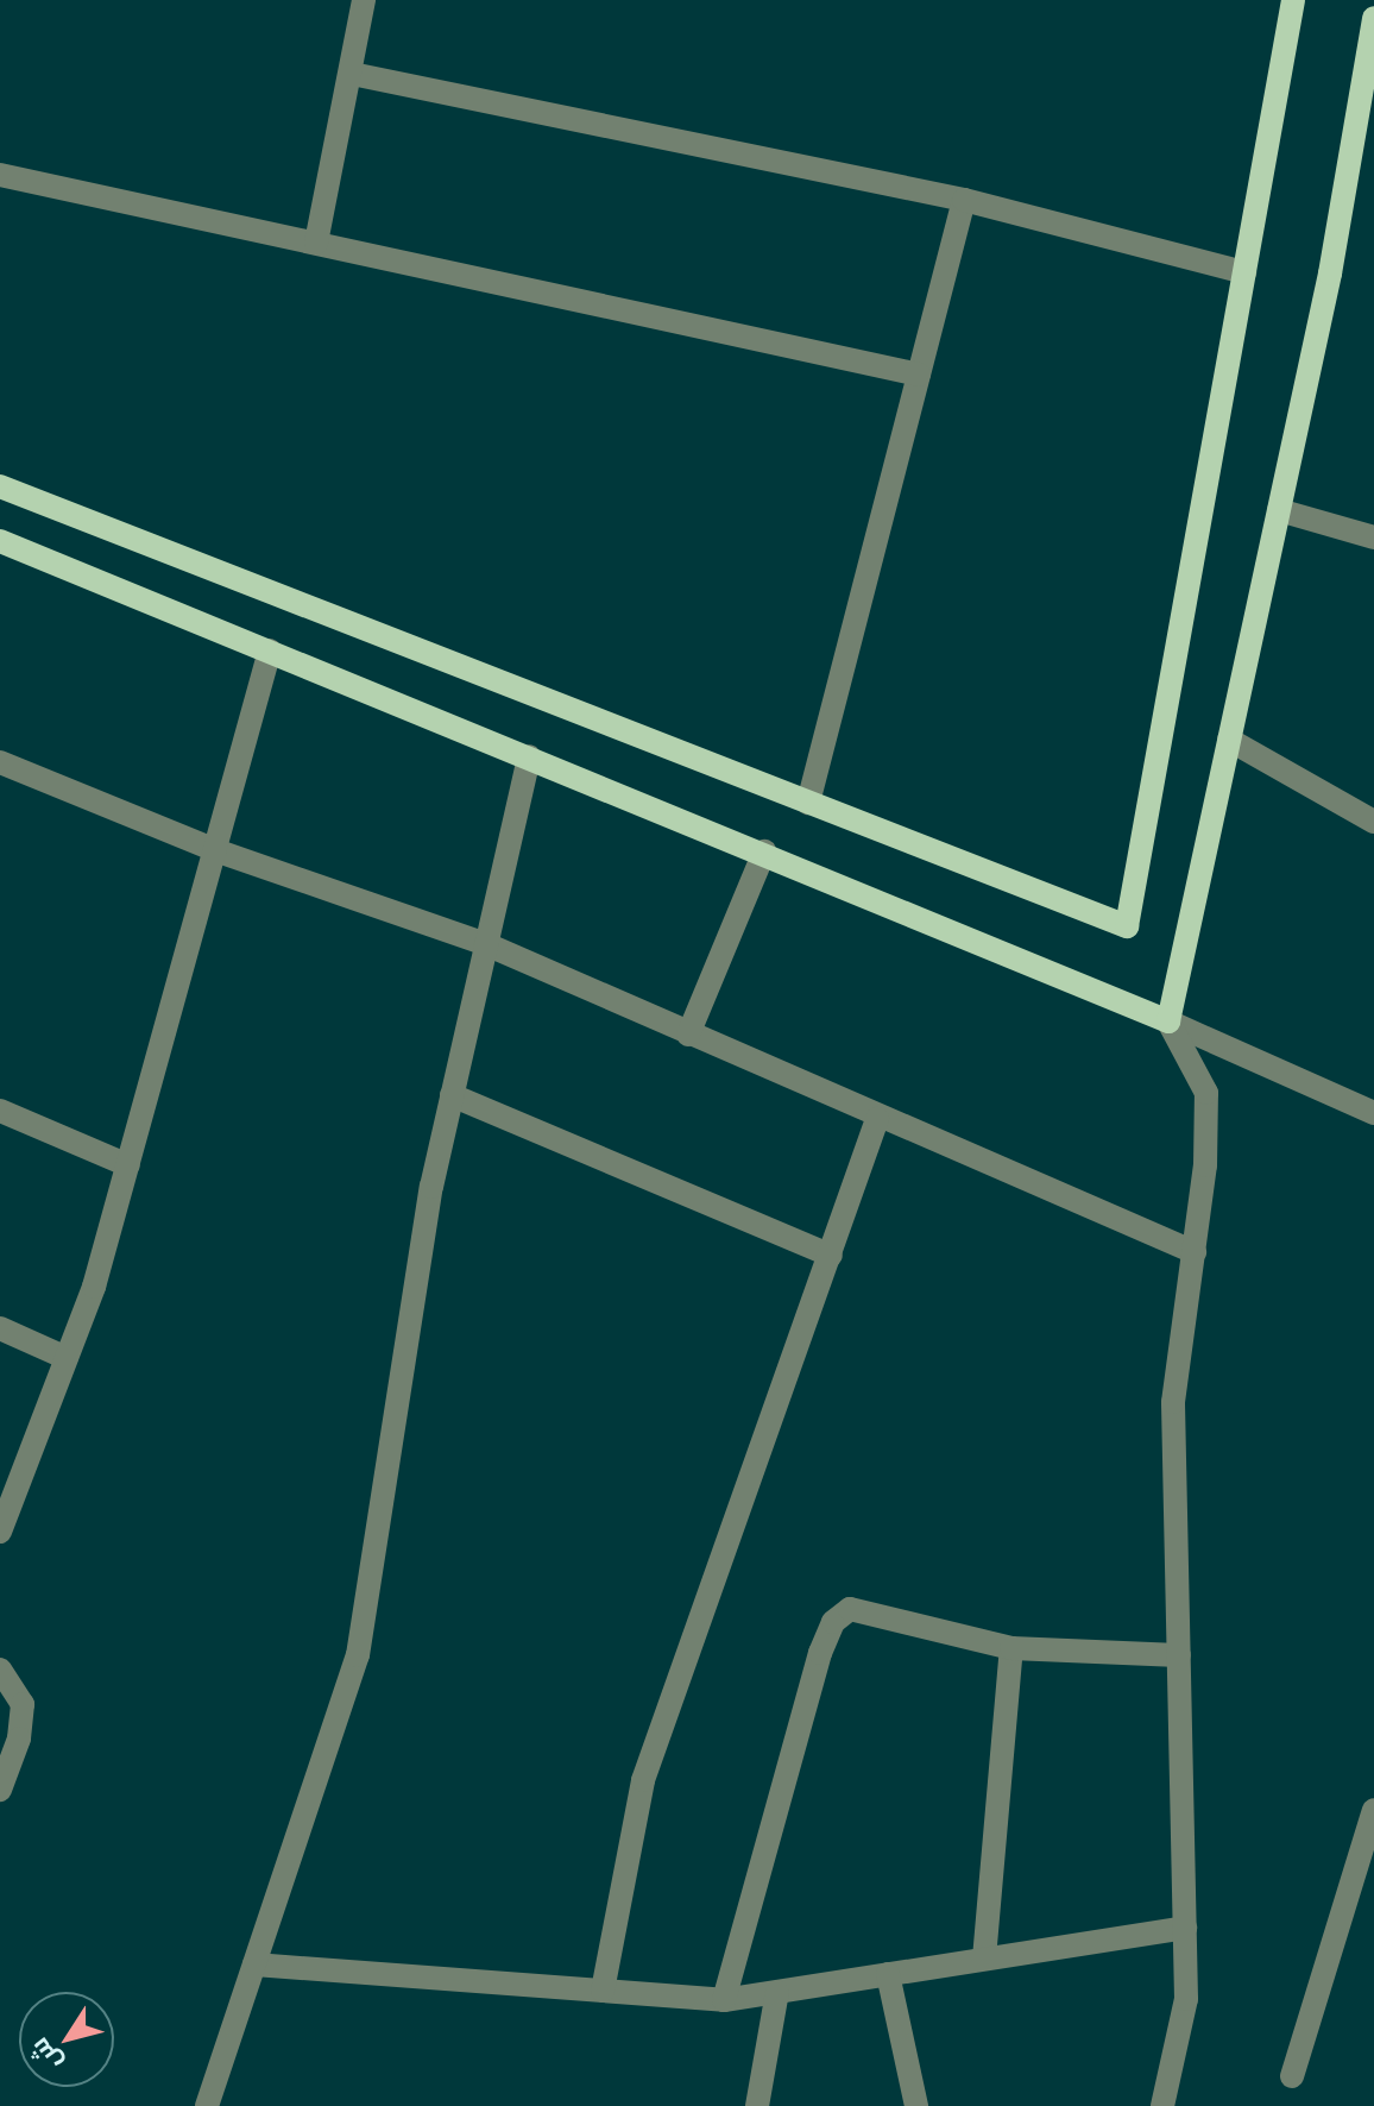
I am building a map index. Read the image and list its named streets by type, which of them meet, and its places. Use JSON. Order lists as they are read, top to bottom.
{
  "north": "bottom left"
}
